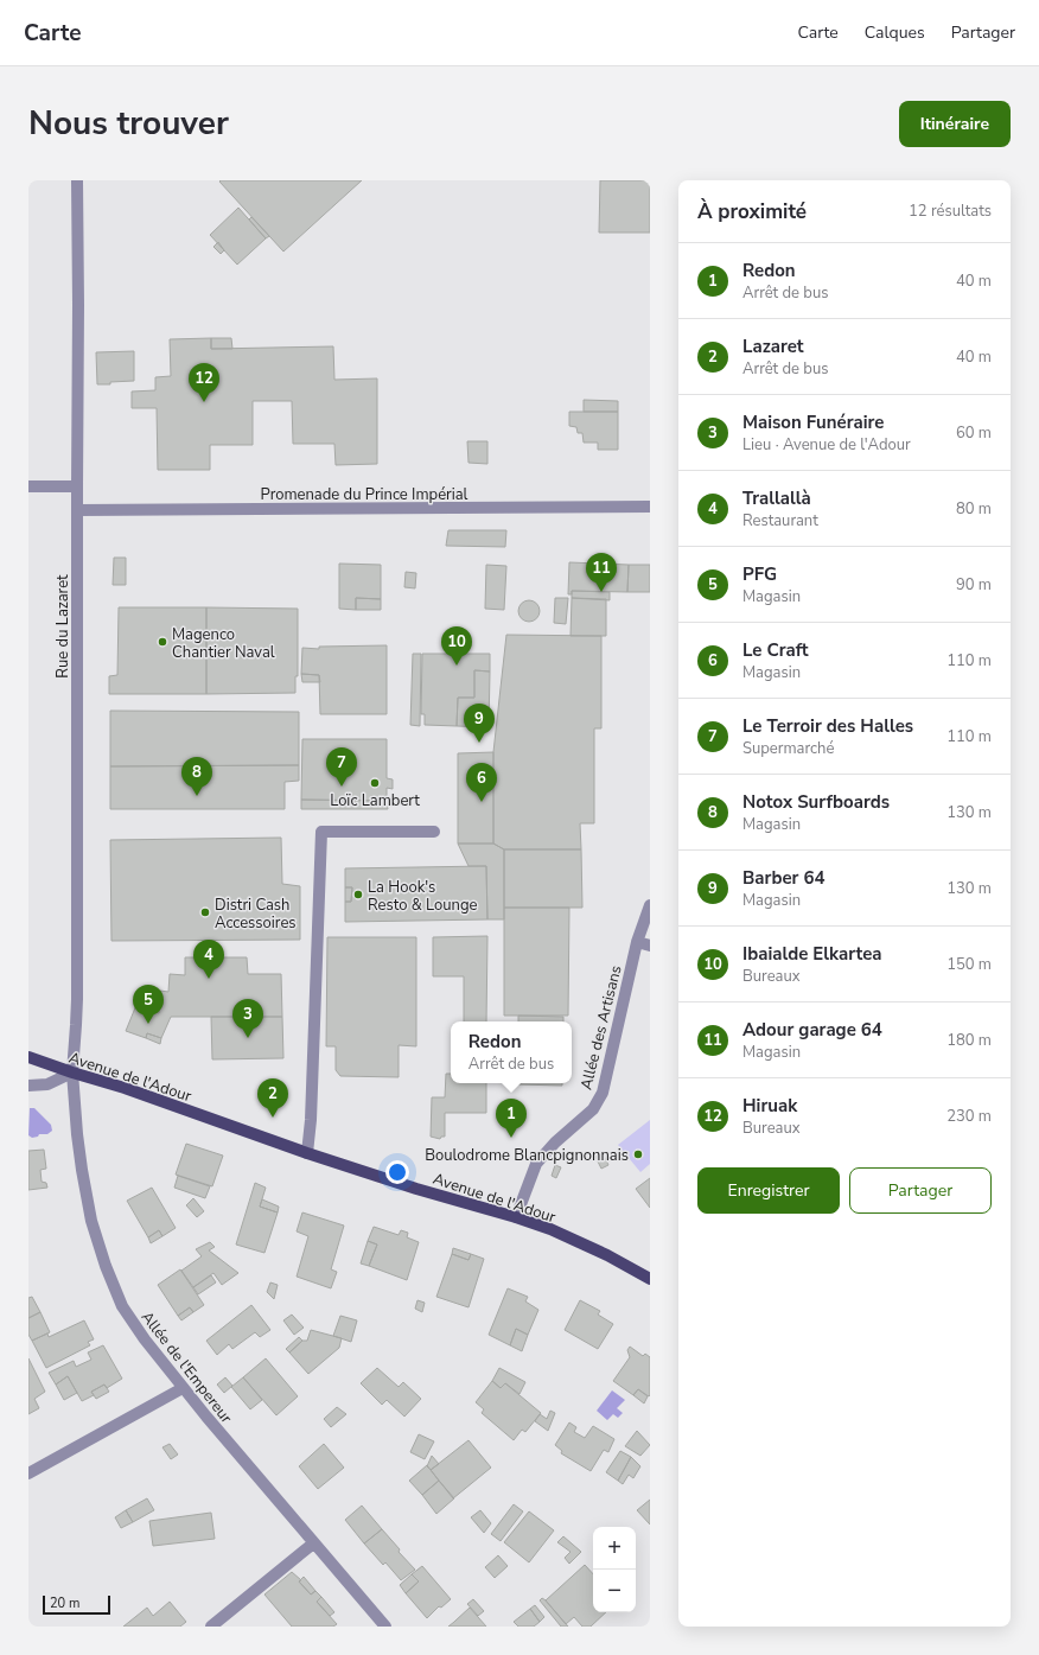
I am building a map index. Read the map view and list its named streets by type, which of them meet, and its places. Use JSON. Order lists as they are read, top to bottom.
{
  "streets": {
    "main road": ["Avenue de l'Adour"],
    "street": [
      "Promenade du Prince Impérial",
      "Rue du Lazaret",
      "Allée des Artisans",
      "Allée de l'Empereur"
    ]
  },
  "crossings": [
    ["Promenade du Prince Impérial", "Rue du Lazaret"],
    ["Rue du Lazaret", "Avenue de l'Adour"],
    ["Rue du Lazaret", "Allée de l'Empereur"],
    ["Allée des Artisans", "Avenue de l'Adour"],
    ["Avenue de l'Adour", "Allée de l'Empereur"]
  ],
  "places": [
    "Magenco Chantier Naval",
    "Loïc Lambert",
    "La Hook's Resto & Lounge",
    "Distri Cash Accessoires",
    "Boulodrome Blancpignonnais"
  ],
  "scale_bar": "20 m",
  "page": {
    "header": "Carte",
    "nav": ["Carte", "Calques", "Partager"],
    "title": "Nous trouver",
    "buttons": [
      "Itinéraire",
      ["Enregistrer", "Partager"]
    ],
    "heading": ["À proximité", "12 résultats"],
    "list": [
      {
        "mark": "1",
        "name": "Redon",
        "note": "Arrêt de bus",
        "value": "40 m"
      },
      {
        "mark": "2",
        "name": "Lazaret",
        "note": "Arrêt de bus",
        "value": "40 m"
      },
      {
        "mark": "3",
        "name": "Maison Funéraire",
        "note": "Lieu · Avenue de l'Adour",
        "value": "60 m"
      },
      {
        "mark": "4",
        "name": "Trallallà",
        "note": "Restaurant",
        "value": "80 m"
      },
      {
        "mark": "5",
        "name": "PFG",
        "note": "Magasin",
        "value": "90 m"
      },
      {
        "mark": "6",
        "name": "Le Craft",
        "note": "Magasin",
        "value": "110 m"
      },
      {
        "mark": "7",
        "name": "Le Terroir des Halles",
        "note": "Supermarché",
        "value": "110 m"
      },
      {
        "mark": "8",
        "name": "Notox Surfboards",
        "note": "Magasin",
        "value": "130 m"
      },
      {
        "mark": "9",
        "name": "Barber 64",
        "note": "Magasin",
        "value": "130 m"
      },
      {
        "mark": "10",
        "name": "Ibaialde Elkartea",
        "note": "Bureaux",
        "value": "150 m"
      },
      {
        "mark": "11",
        "name": "Adour garage 64",
        "note": "Magasin",
        "value": "180 m"
      },
      {
        "mark": "12",
        "name": "Hiruak",
        "note": "Bureaux",
        "value": "230 m"
      }
    ],
    "pins": [
      "12",
      "11",
      "10",
      "9",
      "7",
      "8",
      "6",
      "4",
      "5",
      "3",
      "2",
      "1"
    ],
    "popup": ["Redon", "Arrêt de bus"],
    "map_buttons": ["+", "−"],
    "scale": "20 m"
  }
}
